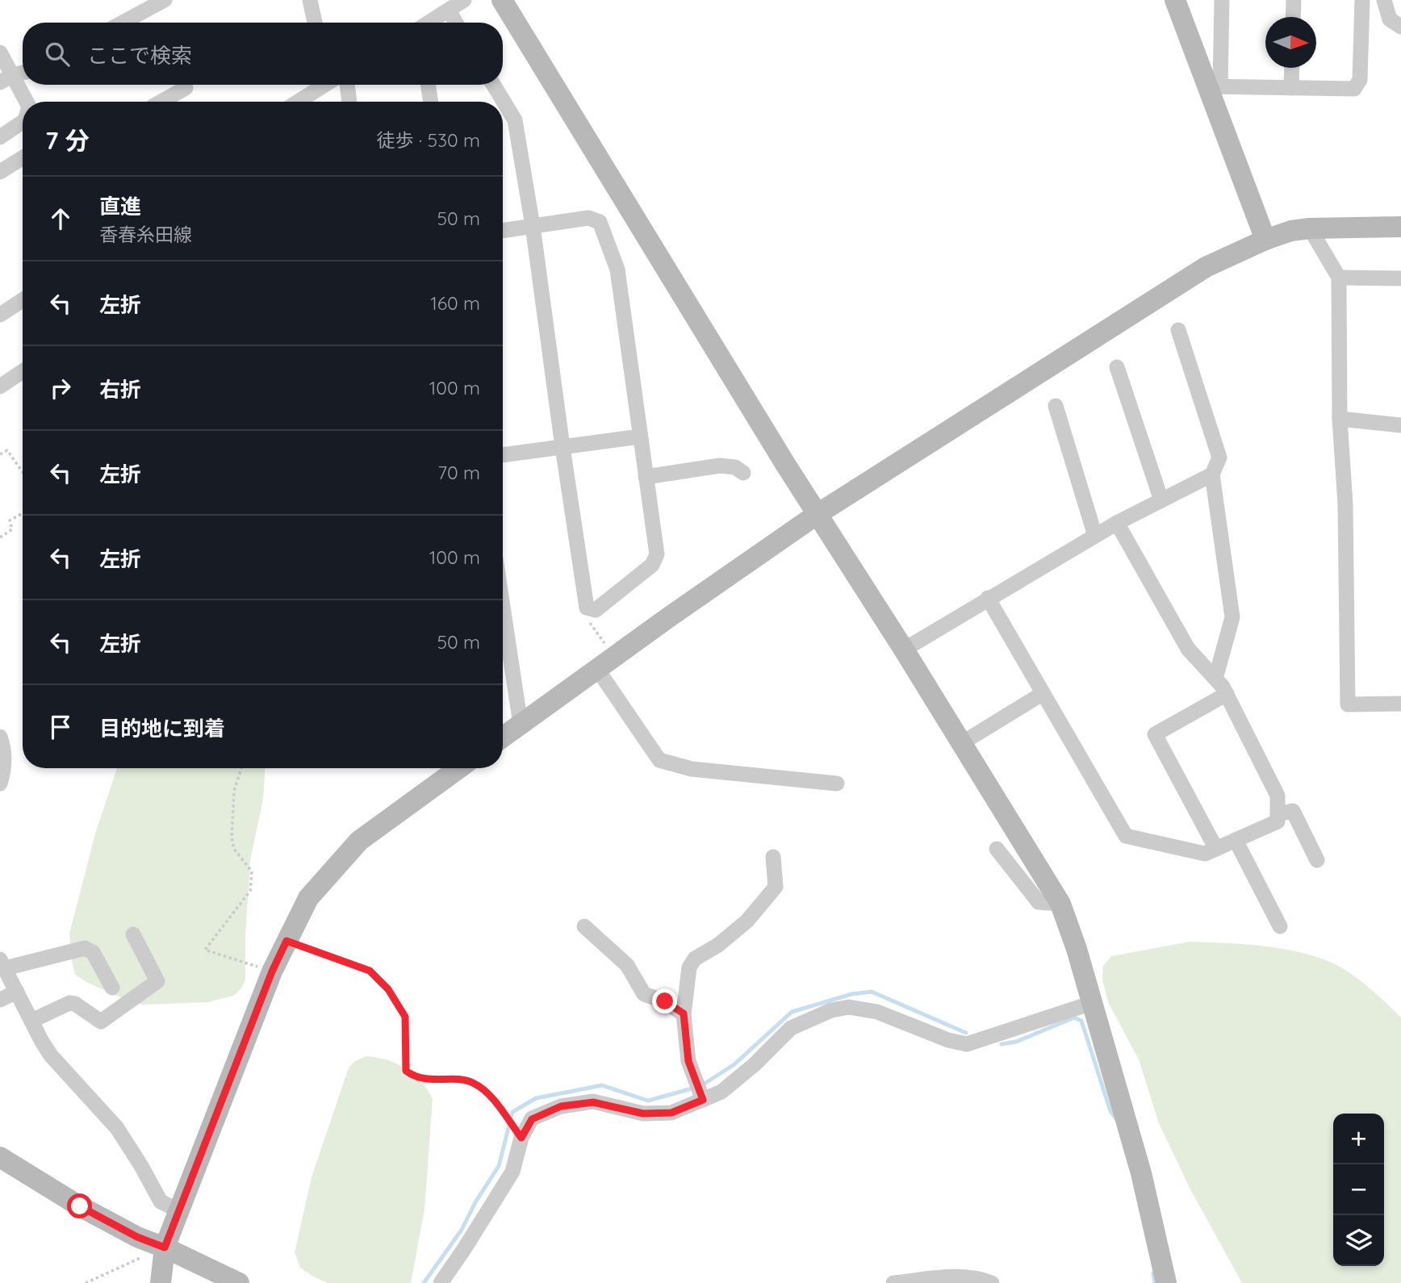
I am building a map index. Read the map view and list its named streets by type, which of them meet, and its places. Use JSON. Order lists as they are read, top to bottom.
{
  "north": "right",
  "page": {
    "search": "ここで検索",
    "heading": ["7 分", "徒歩 · 530 m"],
    "list": [
      ["直進", "香春糸田線", "50 m"],
      ["左折", "160 m"],
      ["右折", "100 m"],
      ["左折", "70 m"],
      ["左折", "100 m"],
      ["左折", "50 m"],
      "目的地に到着"
    ],
    "map_buttons": ["+", "−"]
  }
}
